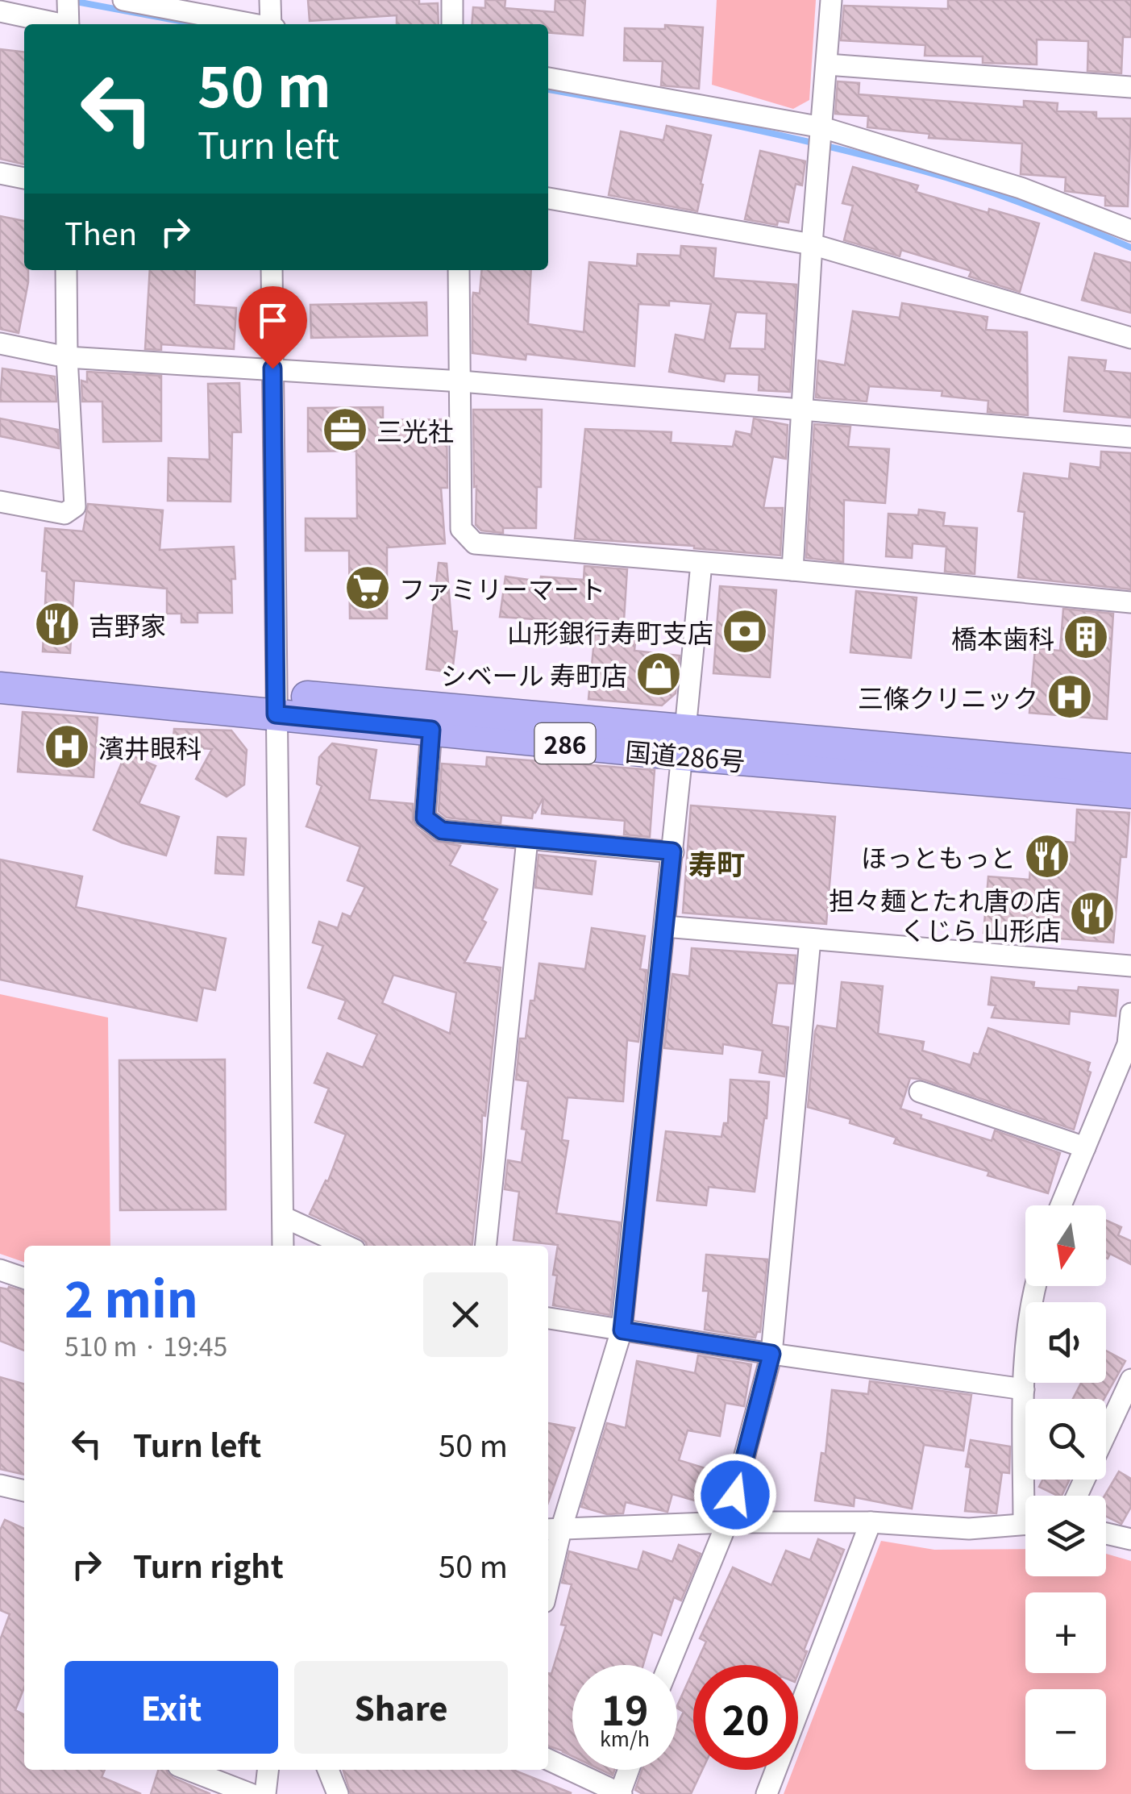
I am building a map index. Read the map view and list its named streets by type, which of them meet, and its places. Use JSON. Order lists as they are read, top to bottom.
{
  "streets": {
    "highway": ["286", "国道286号"]
  },
  "districts": ["寿町"],
  "places": {
    "office": ["三光社"],
    "supermarket": ["ファミリーマート"],
    "restaurant": ["吉野家", "ほっともっと", "担々麺とたれ唐の店 くじら 山形店"],
    "bank": ["山形銀行寿町支店"],
    "building": ["橋本歯科"],
    "shop": ["シベール 寿町店"],
    "hospital": ["三條クリニック", "濱井眼科"]
  },
  "north": "bottom",
  "page": {
    "turn": ["50 m", "Turn left"],
    "then": "Then",
    "map_buttons": ["+", "−"],
    "heading": ["2 min", "510 m · 19:45"],
    "list": [
      {
        "name": "Turn left",
        "value": "50 m"
      },
      {
        "name": "Turn right",
        "value": "50 m"
      }
    ],
    "buttons": ["Exit", "Share"],
    "speed": "19 km/h",
    "limit": "20"
  }
}
